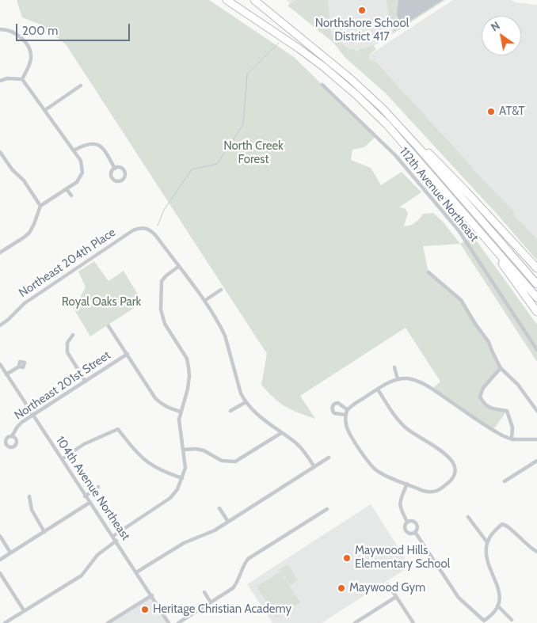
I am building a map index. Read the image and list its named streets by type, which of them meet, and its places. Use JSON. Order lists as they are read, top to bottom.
{
  "streets": {
    "street": [
      "112th Avenue Northeast",
      "Northeast 204th Place",
      "Northeast 201st Street",
      "104th Avenue Northeast"
    ]
  },
  "crossings": [
    ["Northeast 201st Street", "104th Avenue Northeast"]
  ],
  "parks": ["North Creek Forest", "Royal Oaks Park"],
  "places": [
    "Northshore School District 417",
    "AT&T",
    "Maywood Hills Elementary School",
    "Maywood Gym",
    "Heritage Christian Academy"
  ],
  "scale_bar": "200 m",
  "north": "top left"
}
